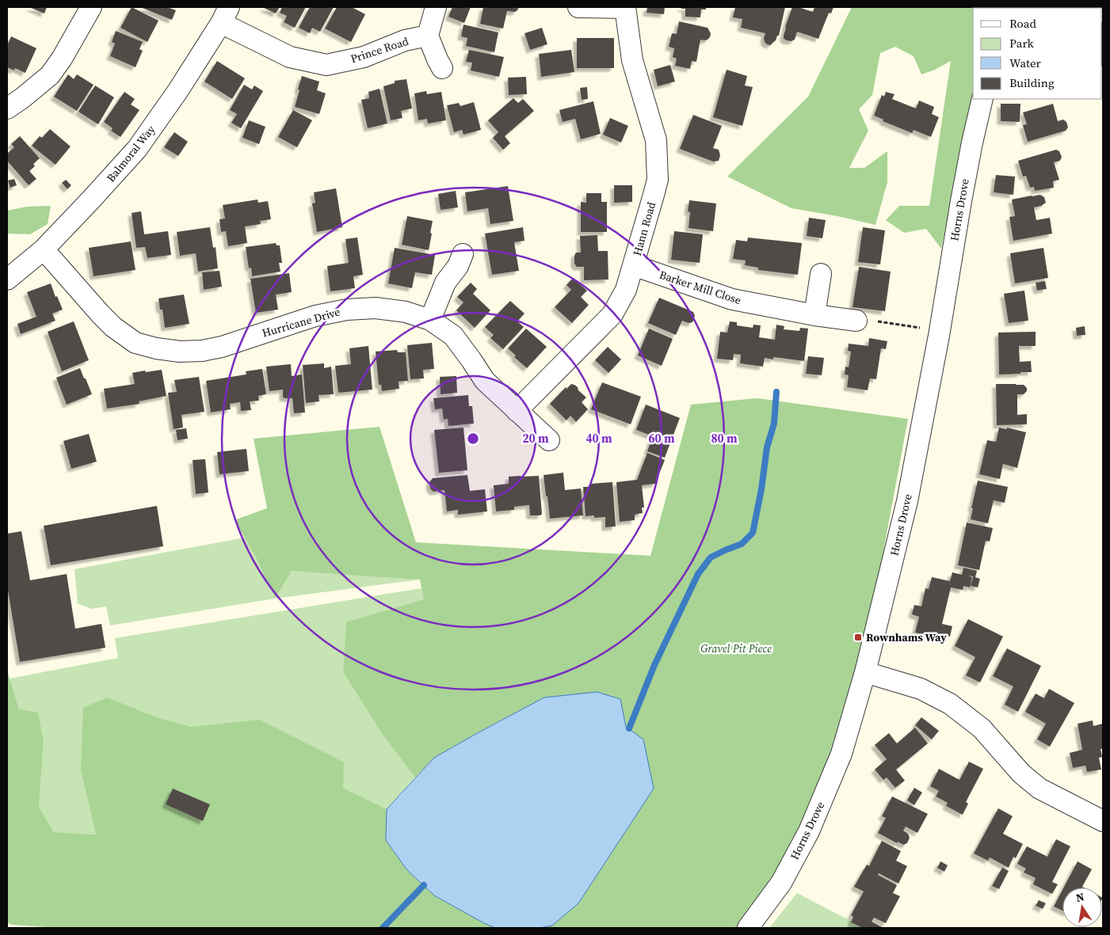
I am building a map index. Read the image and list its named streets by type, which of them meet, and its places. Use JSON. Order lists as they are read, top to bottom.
{
  "streets": {
    "street": [
      "Prince Road",
      "Balmoral Way",
      "Horns Drove",
      "Hann Road",
      "Barker Mill Close",
      "Hurricane Drive"
    ]
  },
  "crossings": [
    ["Prince Road", "Balmoral Way"],
    ["Balmoral Way", "Hurricane Drive"],
    ["Hann Road", "Barker Mill Close"],
    ["Hann Road", "Hurricane Drive"]
  ],
  "parks": ["Gravel Pit Piece"],
  "places": {
    "transit": ["Rownhams Way"]
  },
  "legend": [
    "Road",
    "Park",
    "Water",
    "Building"
  ],
  "north": "top",
  "rings": [
    "20 m",
    "40 m",
    "60 m",
    "80 m"
  ]
}
